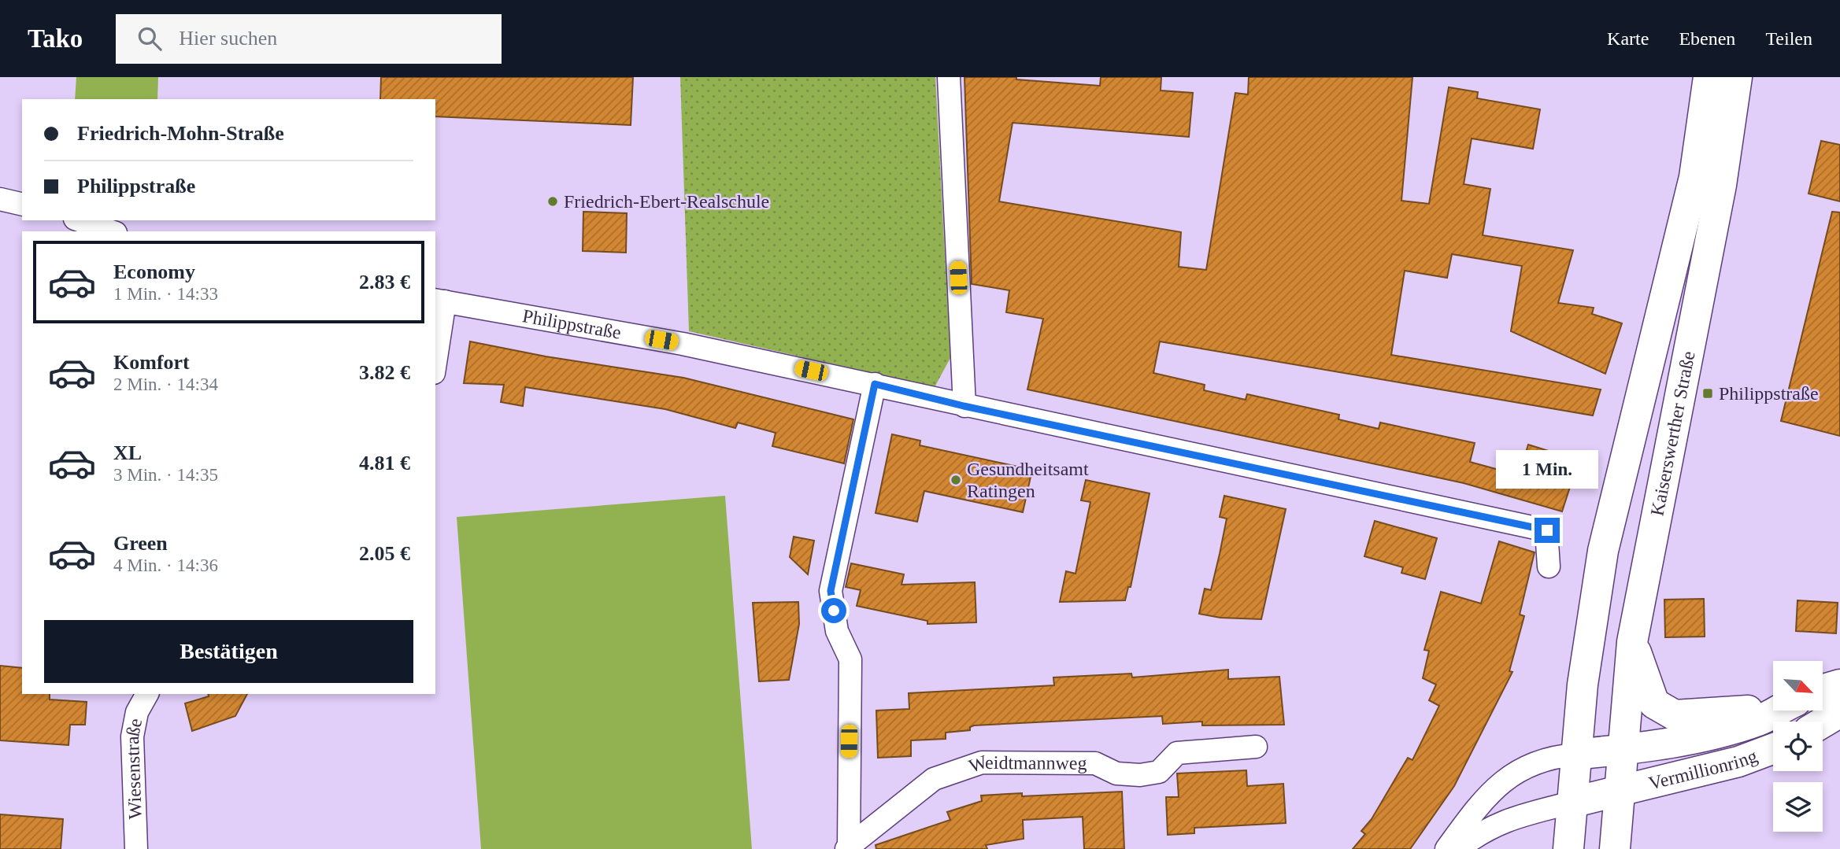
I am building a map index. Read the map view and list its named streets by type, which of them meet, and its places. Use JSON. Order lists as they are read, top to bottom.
{
  "streets": {
    "main road": ["Kaiserswerther Straße", "Vermillionring"],
    "street": ["Philippstraße", "Weidtmannweg", "Wiesenstraße"]
  },
  "crossings": [
    ["Kaiserswerther Straße", "Vermillionring"]
  ],
  "places": {
    "other": ["Friedrich-Ebert-Realschule", "Gesundheitsamt Ratingen"],
    "transit": ["Philippstraße"]
  },
  "north": "bottom right",
  "page": {
    "header": "Tako",
    "search": "Hier suchen",
    "nav": ["Karte", "Ebenen", "Teilen"],
    "banner": ["Friedrich-Mohn-Straße", "Philippstraße"],
    "list": [
      {
        "name": "Economy",
        "note": "1 Min. · 14:33",
        "value": "2.83 €"
      },
      {
        "name": "Komfort",
        "note": "2 Min. · 14:34",
        "value": "3.82 €"
      },
      {
        "name": "XL",
        "note": "3 Min. · 14:35",
        "value": "4.81 €"
      },
      {
        "name": "Green",
        "note": "4 Min. · 14:36",
        "value": "2.05 €"
      }
    ],
    "bubble": "1 Min.",
    "buttons": "Bestätigen"
  }
}
